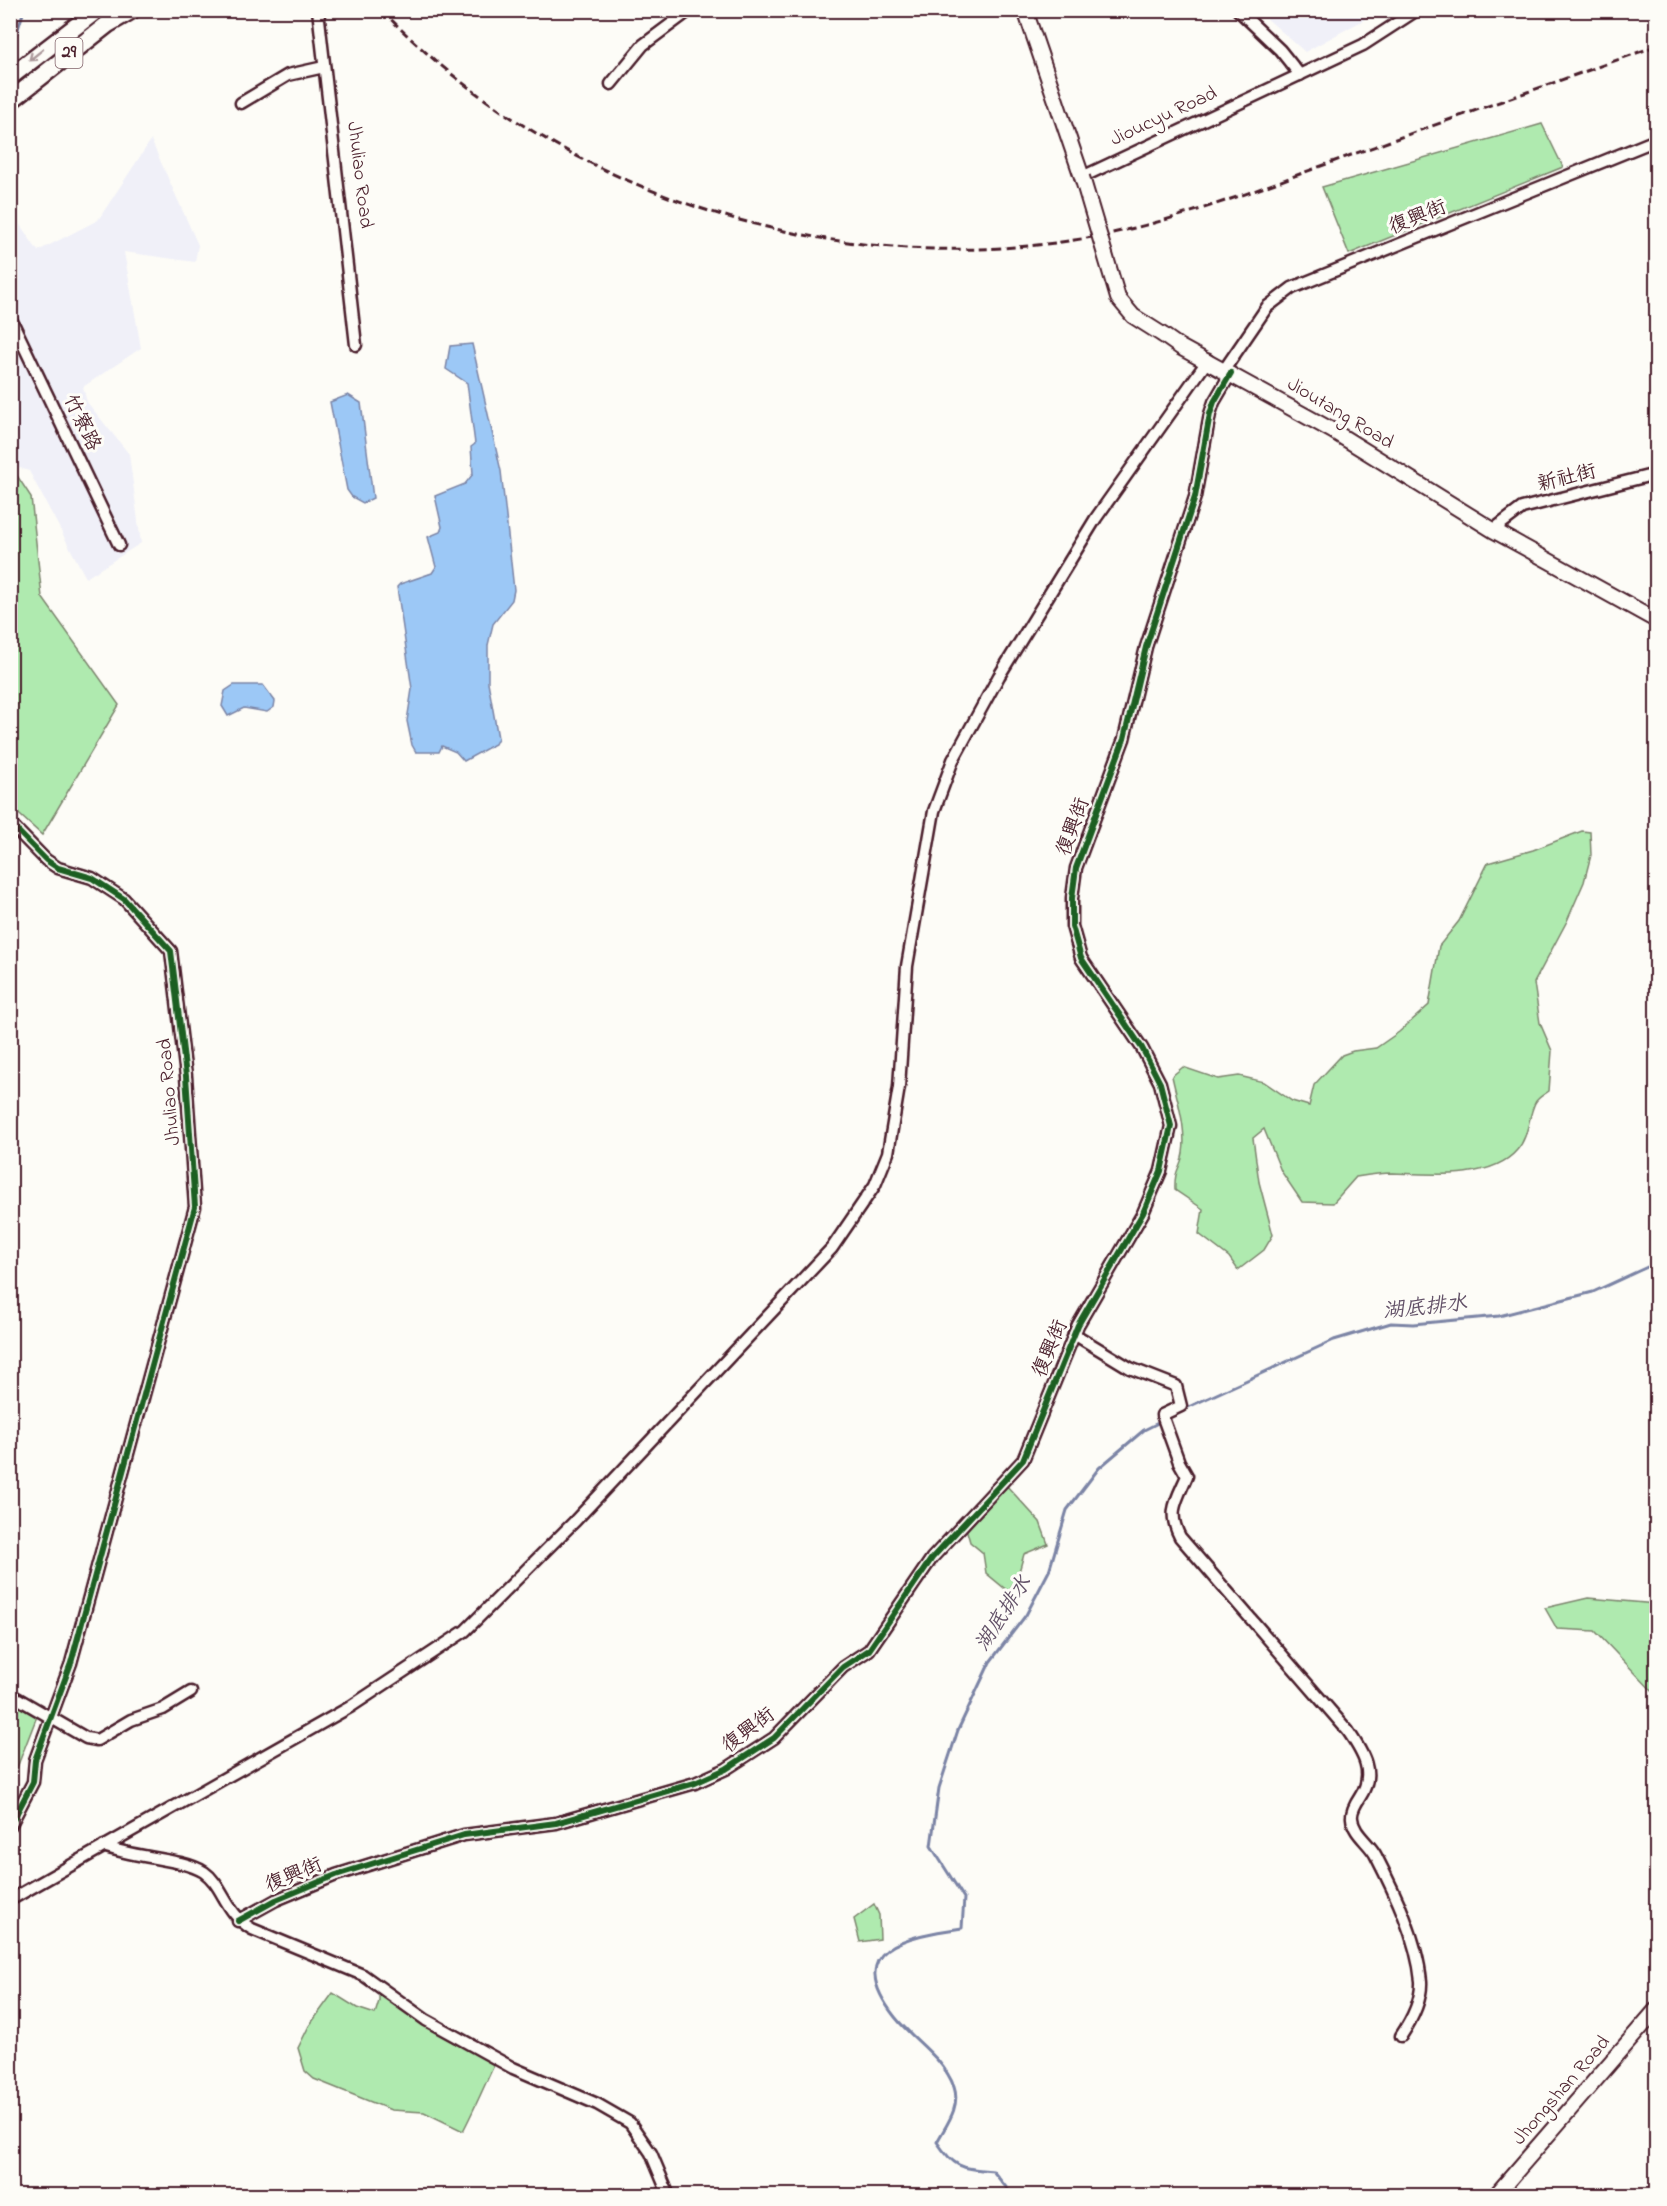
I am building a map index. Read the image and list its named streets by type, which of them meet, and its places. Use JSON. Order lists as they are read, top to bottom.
{
  "streets": {
    "main road": ["29"],
    "street": [
      "Jioucyu Road",
      "Jhuliao Road",
      "復興街",
      "Jioutang Road",
      "竹寮路",
      "新社街",
      "Jhongshan Road"
    ]
  },
  "crossings": [
    ["Jioucyu Road", "Jioutang Road"],
    ["復興街", "Jioutang Road"],
    ["Jioutang Road", "新社街"]
  ],
  "water": ["湖底排水"]
}
